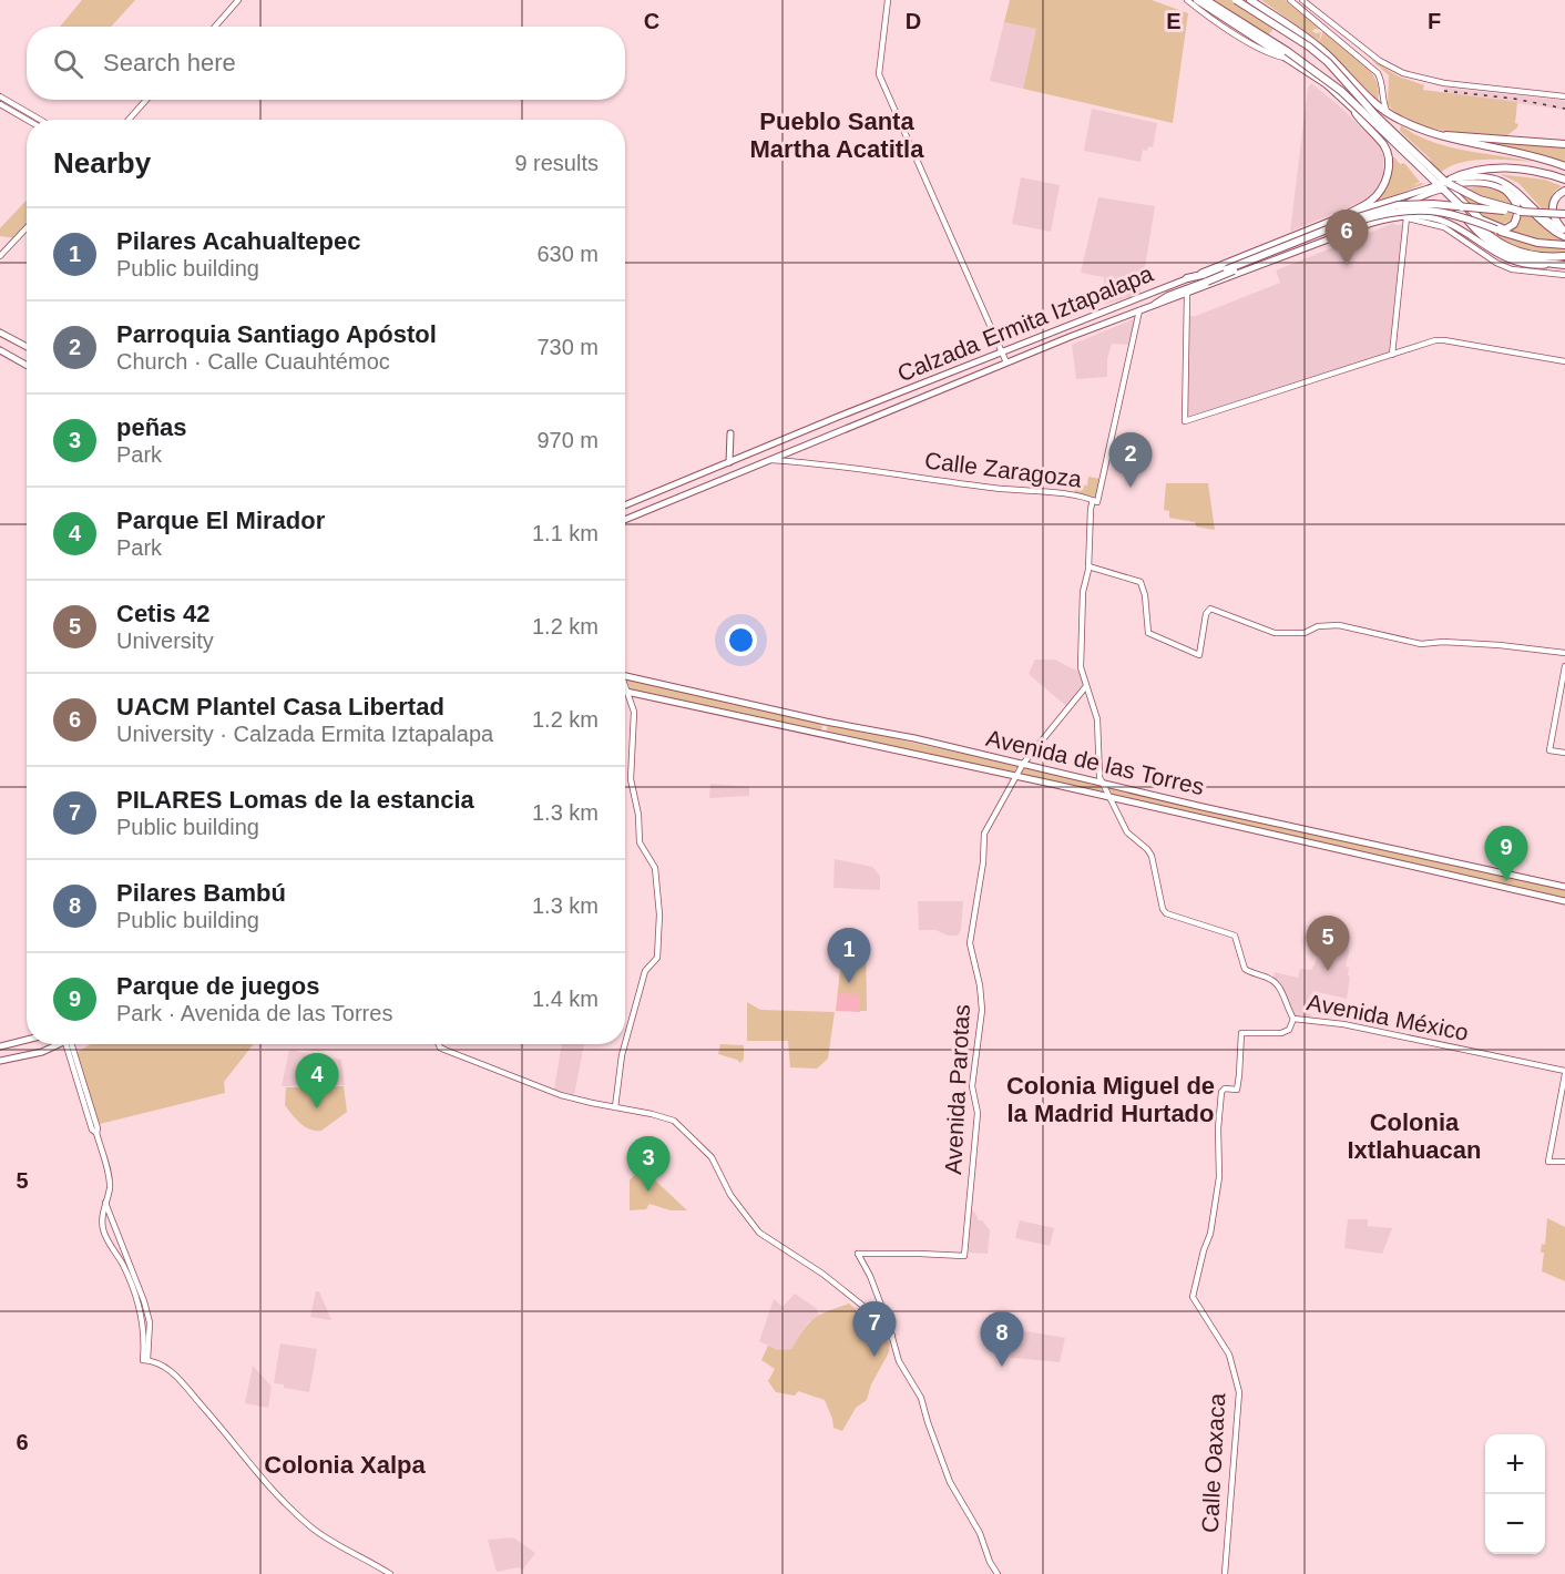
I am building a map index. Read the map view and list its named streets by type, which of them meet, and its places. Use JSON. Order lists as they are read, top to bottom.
{
  "streets": {
    "highway": ["Calzada Ermita Iztapalapa"],
    "main road": ["Avenida de las Torres"],
    "street": [
      "Calle Zaragoza",
      "Avenida México",
      "Avenida Parotas",
      "Calle Oaxaca"
    ]
  },
  "crossings": [
    ["Calzada Ermita Iztapalapa", "Calle Zaragoza"],
    ["Avenida de las Torres", "Avenida México"],
    ["Avenida de las Torres", "Avenida Parotas"],
    ["Avenida México", "Calle Oaxaca"]
  ],
  "districts": [
    "Pueblo Santa Martha Acatitla",
    "Colonia Miguel de la Madrid Hurtado",
    "Colonia Ixtlahuacan",
    "Colonia Xalpa"
  ],
  "page": {
    "search": "Search here",
    "heading": ["Nearby", "9 results"],
    "list": [
      {
        "mark": "1",
        "name": "Pilares Acahualtepec",
        "note": "Public building",
        "value": "630 m"
      },
      {
        "mark": "2",
        "name": "Parroquia Santiago Apóstol",
        "note": "Church · Calle Cuauhtémoc",
        "value": "730 m"
      },
      {
        "mark": "3",
        "name": "peñas",
        "note": "Park",
        "value": "970 m"
      },
      {
        "mark": "4",
        "name": "Parque El Mirador",
        "note": "Park",
        "value": "1.1 km"
      },
      {
        "mark": "5",
        "name": "Cetis 42",
        "note": "University",
        "value": "1.2 km"
      },
      {
        "mark": "6",
        "name": "UACM Plantel Casa Libertad",
        "note": "University · Calzada Ermita Iztapalapa",
        "value": "1.2 km"
      },
      {
        "mark": "7",
        "name": "PILARES Lomas de la estancia",
        "note": "Public building",
        "value": "1.3 km"
      },
      {
        "mark": "8",
        "name": "Pilares Bambú",
        "note": "Public building",
        "value": "1.3 km"
      },
      {
        "mark": "9",
        "name": "Parque de juegos",
        "note": "Park · Avenida de las Torres",
        "value": "1.4 km"
      }
    ],
    "pins": [
      "6",
      "2",
      "9",
      "5",
      "1",
      "4",
      "3",
      "7",
      "8"
    ],
    "map_buttons": ["+", "−"]
  },
  "grid": {
    "columns": [
      "C",
      "D",
      "E",
      "F"
    ],
    "rows": ["5", "6"]
  }
}
